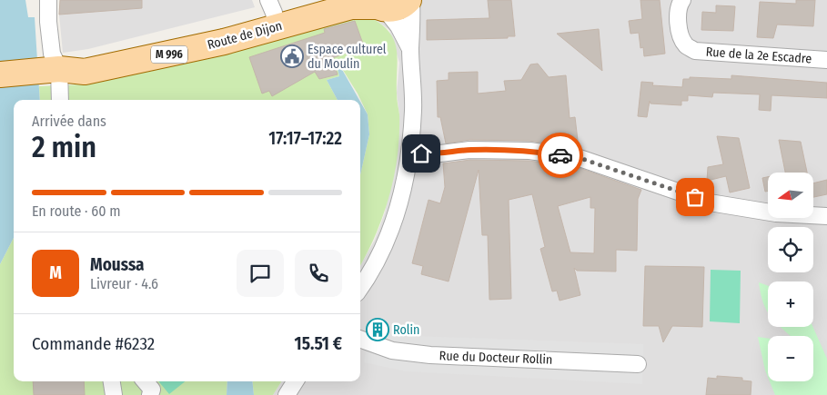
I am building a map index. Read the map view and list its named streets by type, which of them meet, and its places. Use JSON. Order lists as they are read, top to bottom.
{
  "streets": {
    "main road": ["Route de Dijon", "M 996"],
    "street": ["Rue de la 2e Escadre", "Rue du Docteur Rollin"]
  },
  "places": {
    "public building": ["Espace culturel du Moulin"],
    "building": ["Rolin"]
  },
  "north": "left",
  "page": {
    "heading": ["2 min", "Arrivée dans", "17:17–17:22"],
    "panel": [
      "Moussa",
      "Livreur · 4.6",
      "Commande #6232",
      "15.51 €"
    ],
    "map_buttons": ["+", "−"],
    "bar": "En route · 60 m",
    "round": "M"
  }
}
